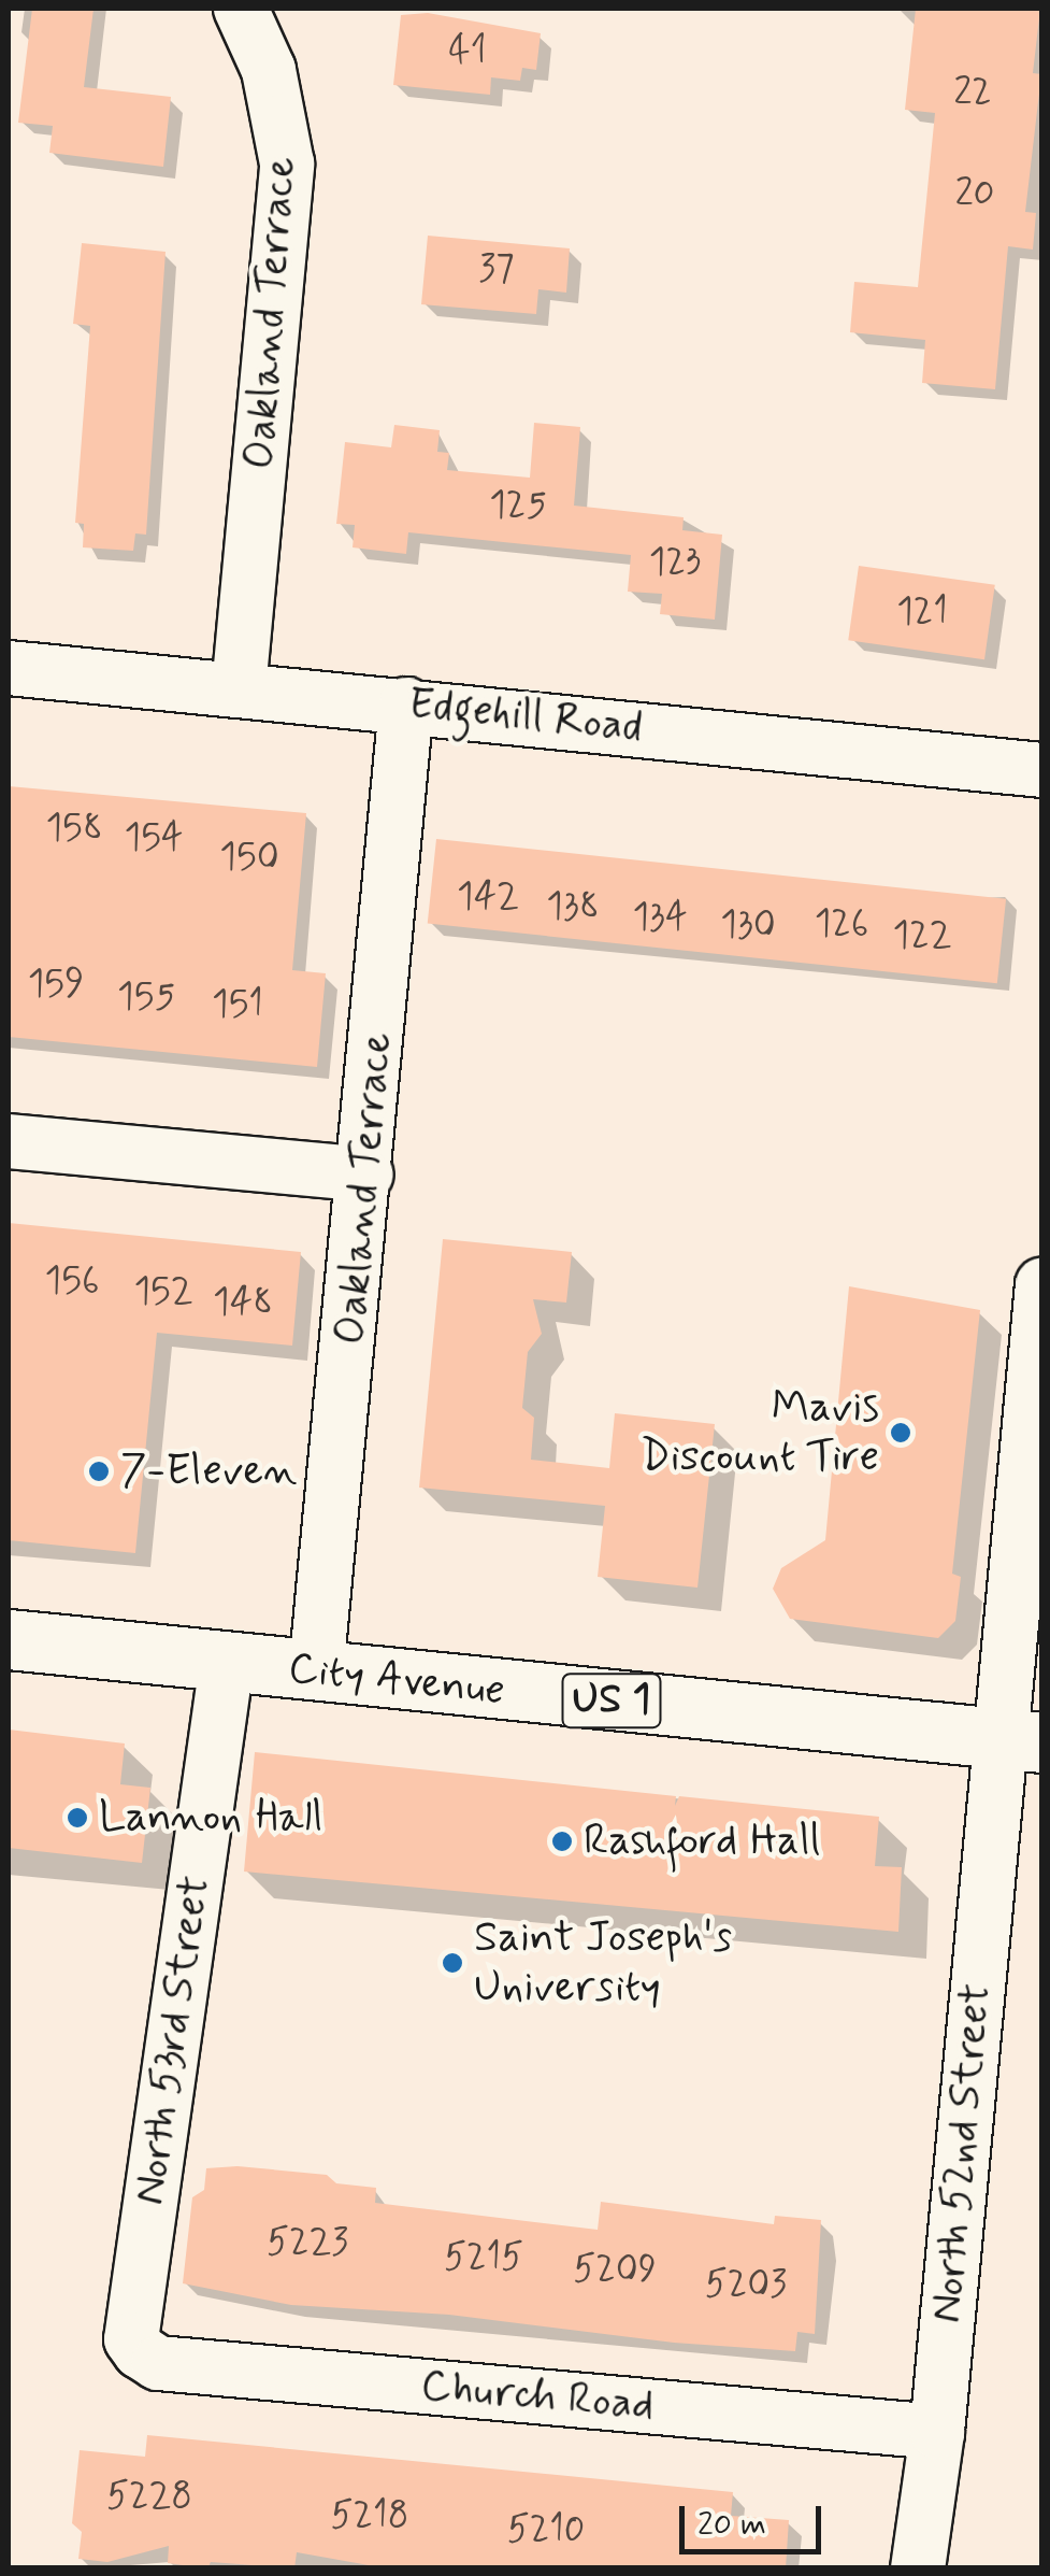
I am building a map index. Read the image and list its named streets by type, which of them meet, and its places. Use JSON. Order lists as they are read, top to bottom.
{
  "streets": {
    "highway": ["City Avenue", "US 1"],
    "street": [
      "Oakland Terrace",
      "Edgehill Road",
      "North 53rd Street",
      "North 52nd Street",
      "Church Road"
    ]
  },
  "crossings": [
    ["Oakland Terrace", "Edgehill Road"],
    ["Oakland Terrace", "City Avenue"],
    ["City Avenue", "North 53rd Street"],
    ["City Avenue", "North 52nd Street"],
    ["North 53rd Street", "Church Road"],
    ["North 52nd Street", "Church Road"]
  ],
  "places": [
    "Mavis Discount Tire",
    "7-Eleven",
    "Lannon Hall",
    "Rashford Hall",
    "Saint Joseph's University"
  ],
  "house_numbers": [
    "41",
    "22",
    "20",
    "37",
    "125",
    "123",
    "121",
    "158",
    "154",
    "150",
    "142",
    "138",
    "134",
    "126",
    "130",
    "122",
    "159",
    "155",
    "151",
    "156",
    "152",
    "148",
    "5223",
    "5215",
    "5209",
    "5203",
    "5228",
    "5218",
    "5210"
  ],
  "scale_bar": "20 m"
}
